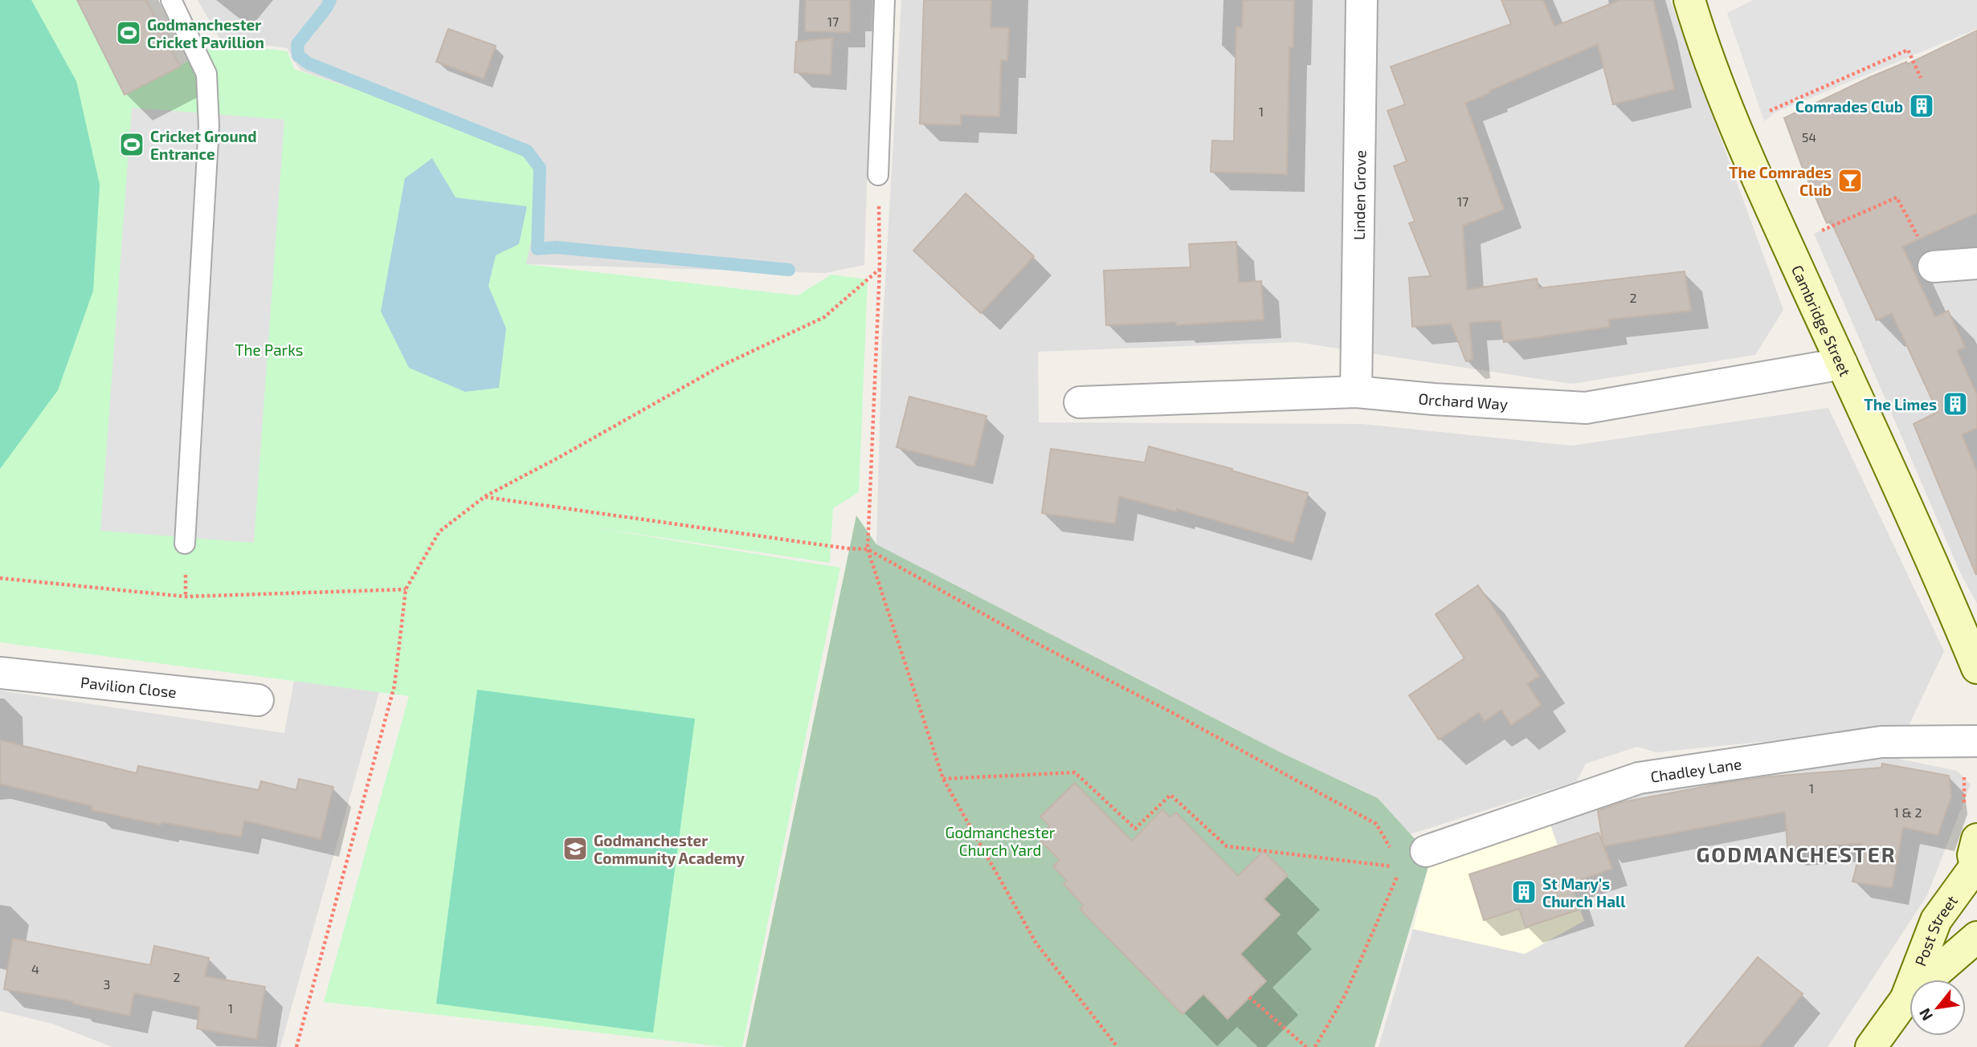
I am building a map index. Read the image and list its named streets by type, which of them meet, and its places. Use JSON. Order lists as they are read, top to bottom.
{
  "streets": {
    "main road": ["Cambridge Street", "Post Street"],
    "street": [
      "Linden Grove",
      "Orchard Way",
      "Pavilion Close",
      "Chadley Lane"
    ]
  },
  "crossings": [
    ["Linden Grove", "Orchard Way"],
    ["Cambridge Street", "Orchard Way"]
  ],
  "districts": ["GODMANCHESTER"],
  "parks": ["The Parks", "Godmanchester Church Yard"],
  "places": {
    "sports": ["Godmanchester Cricket Pavillion", "Cricket Ground Entrance"],
    "building": ["Comrades Club", "The Limes", "St Mary's Church Hall"],
    "bar": ["The Comrades Club"],
    "school or university": ["Godmanchester Community Academy"]
  },
  "house_numbers": [
    "17",
    "1",
    "54",
    "17",
    "2",
    "1",
    "1 & 2",
    "4",
    "2",
    "3",
    "1"
  ],
  "north": "bottom left"
}
